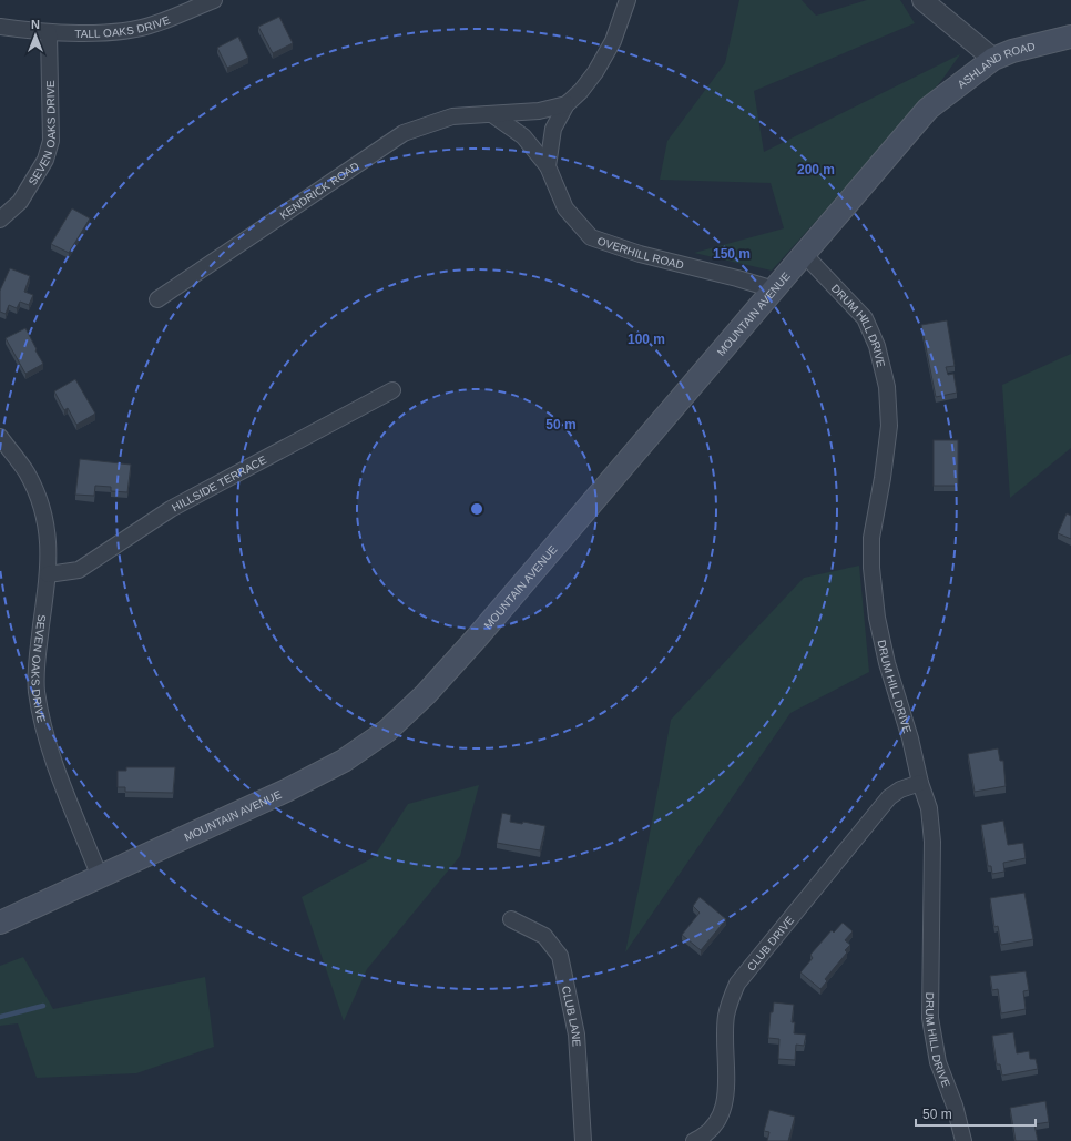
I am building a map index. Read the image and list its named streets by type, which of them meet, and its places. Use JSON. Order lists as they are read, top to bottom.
{
  "streets": {
    "main road": ["ASHLAND ROAD", "MOUNTAIN AVENUE"],
    "street": [
      "TALL OAKS DRIVE",
      "SEVEN OAKS DRIVE",
      "KENDRICK ROAD",
      "OVERHILL ROAD",
      "DRUM HILL DRIVE",
      "HILLSIDE TERRACE",
      "CLUB DRIVE",
      "CLUB LANE"
    ]
  },
  "crossings": [
    ["TALL OAKS DRIVE", "SEVEN OAKS DRIVE"],
    ["ASHLAND ROAD", "MOUNTAIN AVENUE"],
    ["SEVEN OAKS DRIVE", "MOUNTAIN AVENUE"],
    ["SEVEN OAKS DRIVE", "HILLSIDE TERRACE"],
    ["OVERHILL ROAD", "MOUNTAIN AVENUE"],
    ["MOUNTAIN AVENUE", "DRUM HILL DRIVE"],
    ["DRUM HILL DRIVE", "CLUB DRIVE"]
  ],
  "scale_bar": "50 m",
  "north": "top",
  "rings": [
    "200 m",
    "150 m",
    "100 m",
    "50 m"
  ]
}
